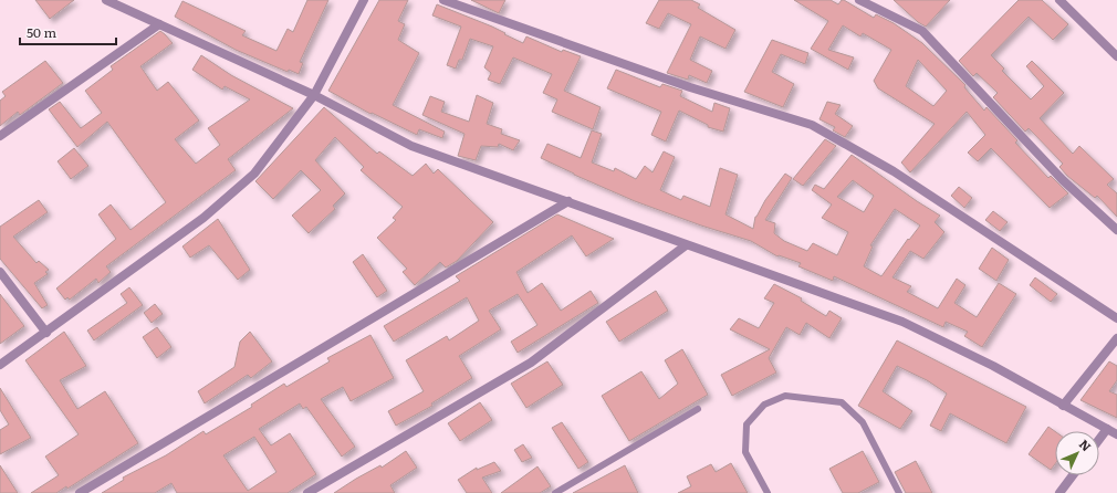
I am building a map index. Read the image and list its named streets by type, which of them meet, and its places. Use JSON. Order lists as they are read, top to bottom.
{
  "scale_bar": "50 m",
  "north": "top right"
}
